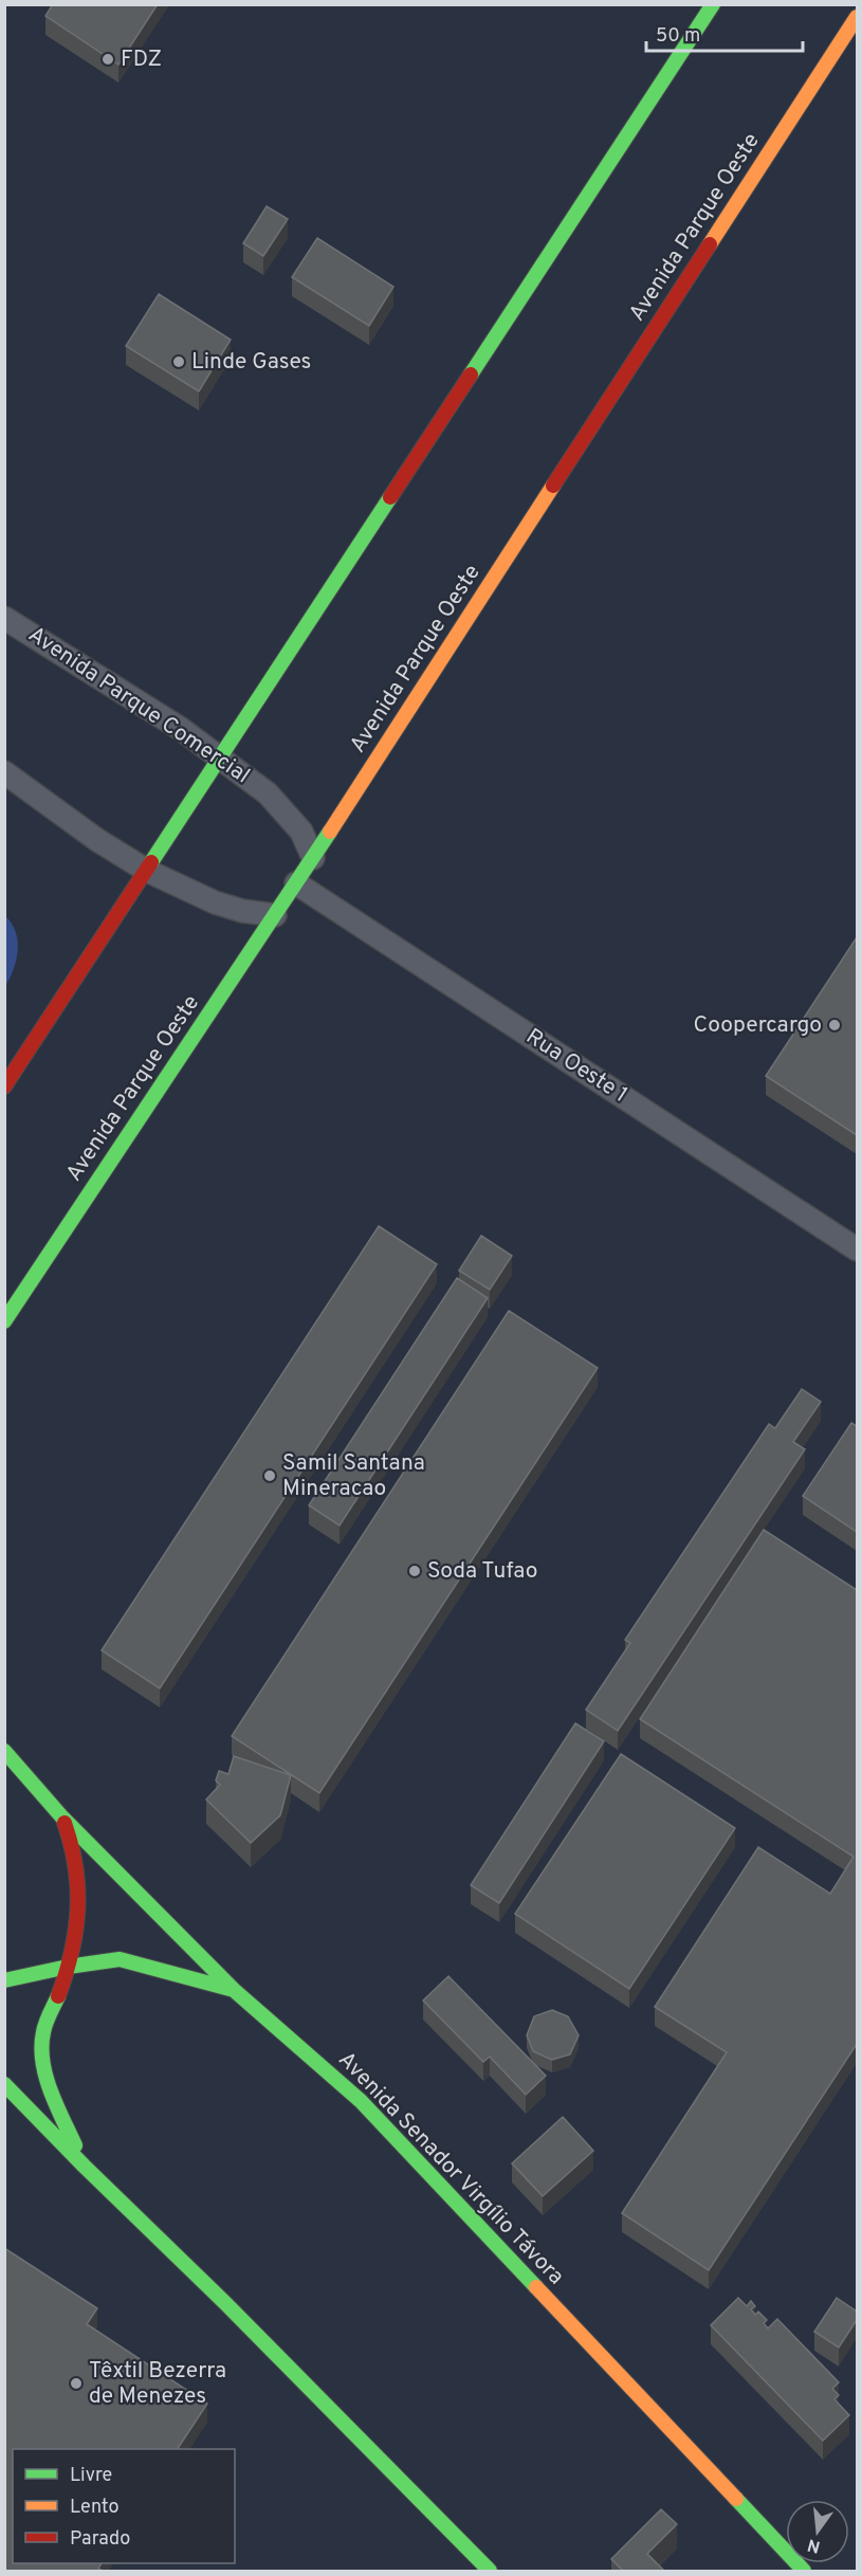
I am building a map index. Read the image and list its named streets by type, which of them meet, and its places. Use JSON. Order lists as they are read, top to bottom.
{
  "streets": {
    "street": [
      "Avenida Parque Oeste",
      "Avenida Parque Comercial",
      "Rua Oeste 1",
      "Avenida Senador Virgílio Távora"
    ]
  },
  "crossings": [
    ["Avenida Parque Oeste", "Avenida Parque Comercial"],
    ["Avenida Parque Oeste", "Rua Oeste 1"]
  ],
  "places": [
    "FDZ",
    "Linde Gases",
    "Coopercargo",
    "Samil Santana Mineracao",
    "Soda Tufao",
    "Têxtil Bezerra de Menezes"
  ],
  "legend": ["Livre", "Lento", "Parado"],
  "scale_bar": "50 m",
  "north": "bottom"
}
